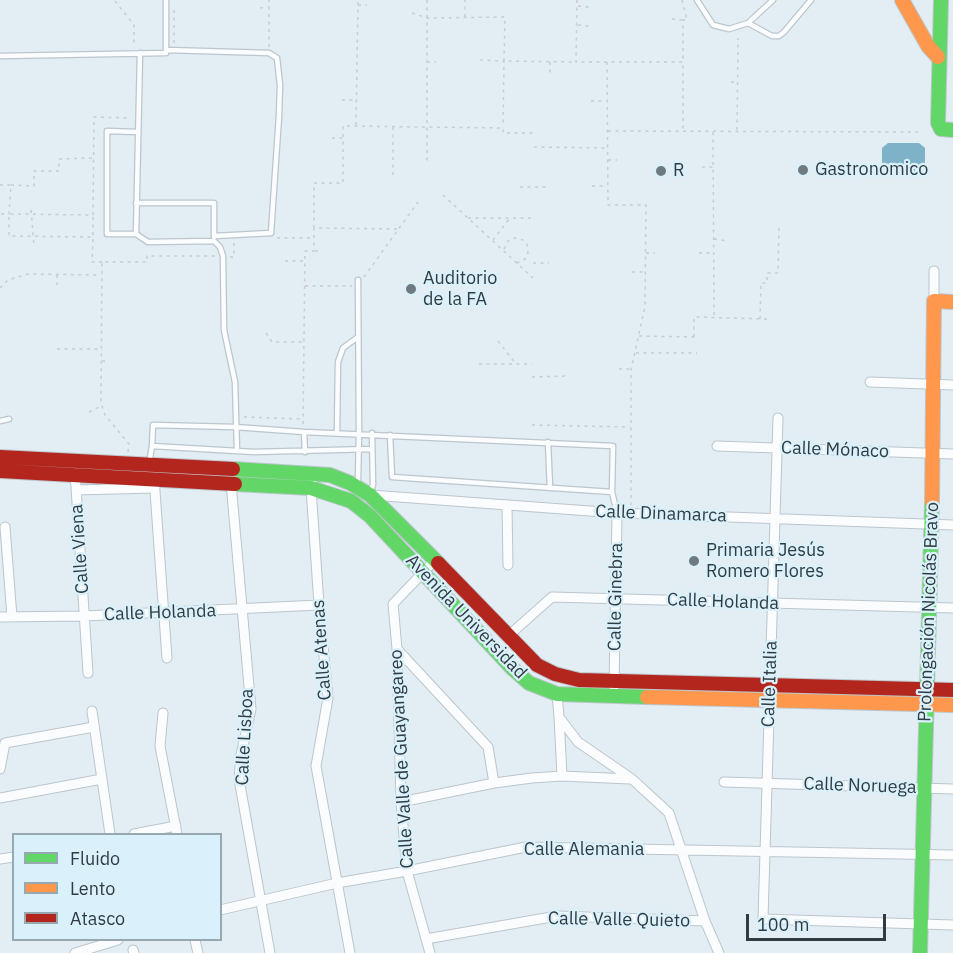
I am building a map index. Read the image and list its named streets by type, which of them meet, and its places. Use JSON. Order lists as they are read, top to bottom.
{
  "streets": {
    "street": [
      "Calle Mónaco",
      "Calle Dinamarca",
      "Calle Viena",
      "Calle Ginebra",
      "Calle Holanda",
      "Prolongación Nicolás Bravo",
      "Avenida Universidad",
      "Calle Atenas",
      "Calle Italia",
      "Calle Lisboa",
      "Calle Valle de Guayangareo",
      "Calle Noruega",
      "Calle Alemania",
      "Calle Valle Quieto"
    ]
  },
  "crossings": [
    ["Calle Mónaco", "Prolongación Nicolás Bravo"],
    ["Calle Mónaco", "Calle Italia"],
    ["Calle Dinamarca", "Calle Ginebra"],
    ["Calle Dinamarca", "Prolongación Nicolás Bravo"],
    ["Calle Dinamarca", "Avenida Universidad"],
    ["Calle Dinamarca", "Calle Italia"],
    ["Calle Viena", "Calle Holanda"],
    ["Calle Viena", "Avenida Universidad"],
    ["Calle Ginebra", "Calle Holanda"],
    ["Calle Ginebra", "Avenida Universidad"],
    ["Calle Holanda", "Prolongación Nicolás Bravo"],
    ["Calle Holanda", "Avenida Universidad"],
    ["Calle Holanda", "Calle Atenas"],
    ["Calle Holanda", "Calle Italia"],
    ["Calle Holanda", "Calle Lisboa"],
    ["Prolongación Nicolás Bravo", "Avenida Universidad"],
    ["Prolongación Nicolás Bravo", "Calle Italia"],
    ["Prolongación Nicolás Bravo", "Calle Noruega"],
    ["Prolongación Nicolás Bravo", "Calle Alemania"],
    ["Avenida Universidad", "Calle Atenas"],
    ["Avenida Universidad", "Calle Italia"],
    ["Avenida Universidad", "Calle Lisboa"],
    ["Avenida Universidad", "Calle Valle de Guayangareo"],
    ["Calle Atenas", "Calle Alemania"],
    ["Calle Italia", "Calle Noruega"],
    ["Calle Italia", "Calle Alemania"],
    ["Calle Lisboa", "Calle Alemania"],
    ["Calle Valle de Guayangareo", "Calle Alemania"],
    ["Calle Valle de Guayangareo", "Calle Valle Quieto"]
  ],
  "places": [
    "Gastronomico",
    "R",
    "Auditorio de la FA",
    "Primaria Jesús Romero Flores"
  ],
  "legend": ["Fluido", "Lento", "Atasco"],
  "scale_bar": "100 m"
}
